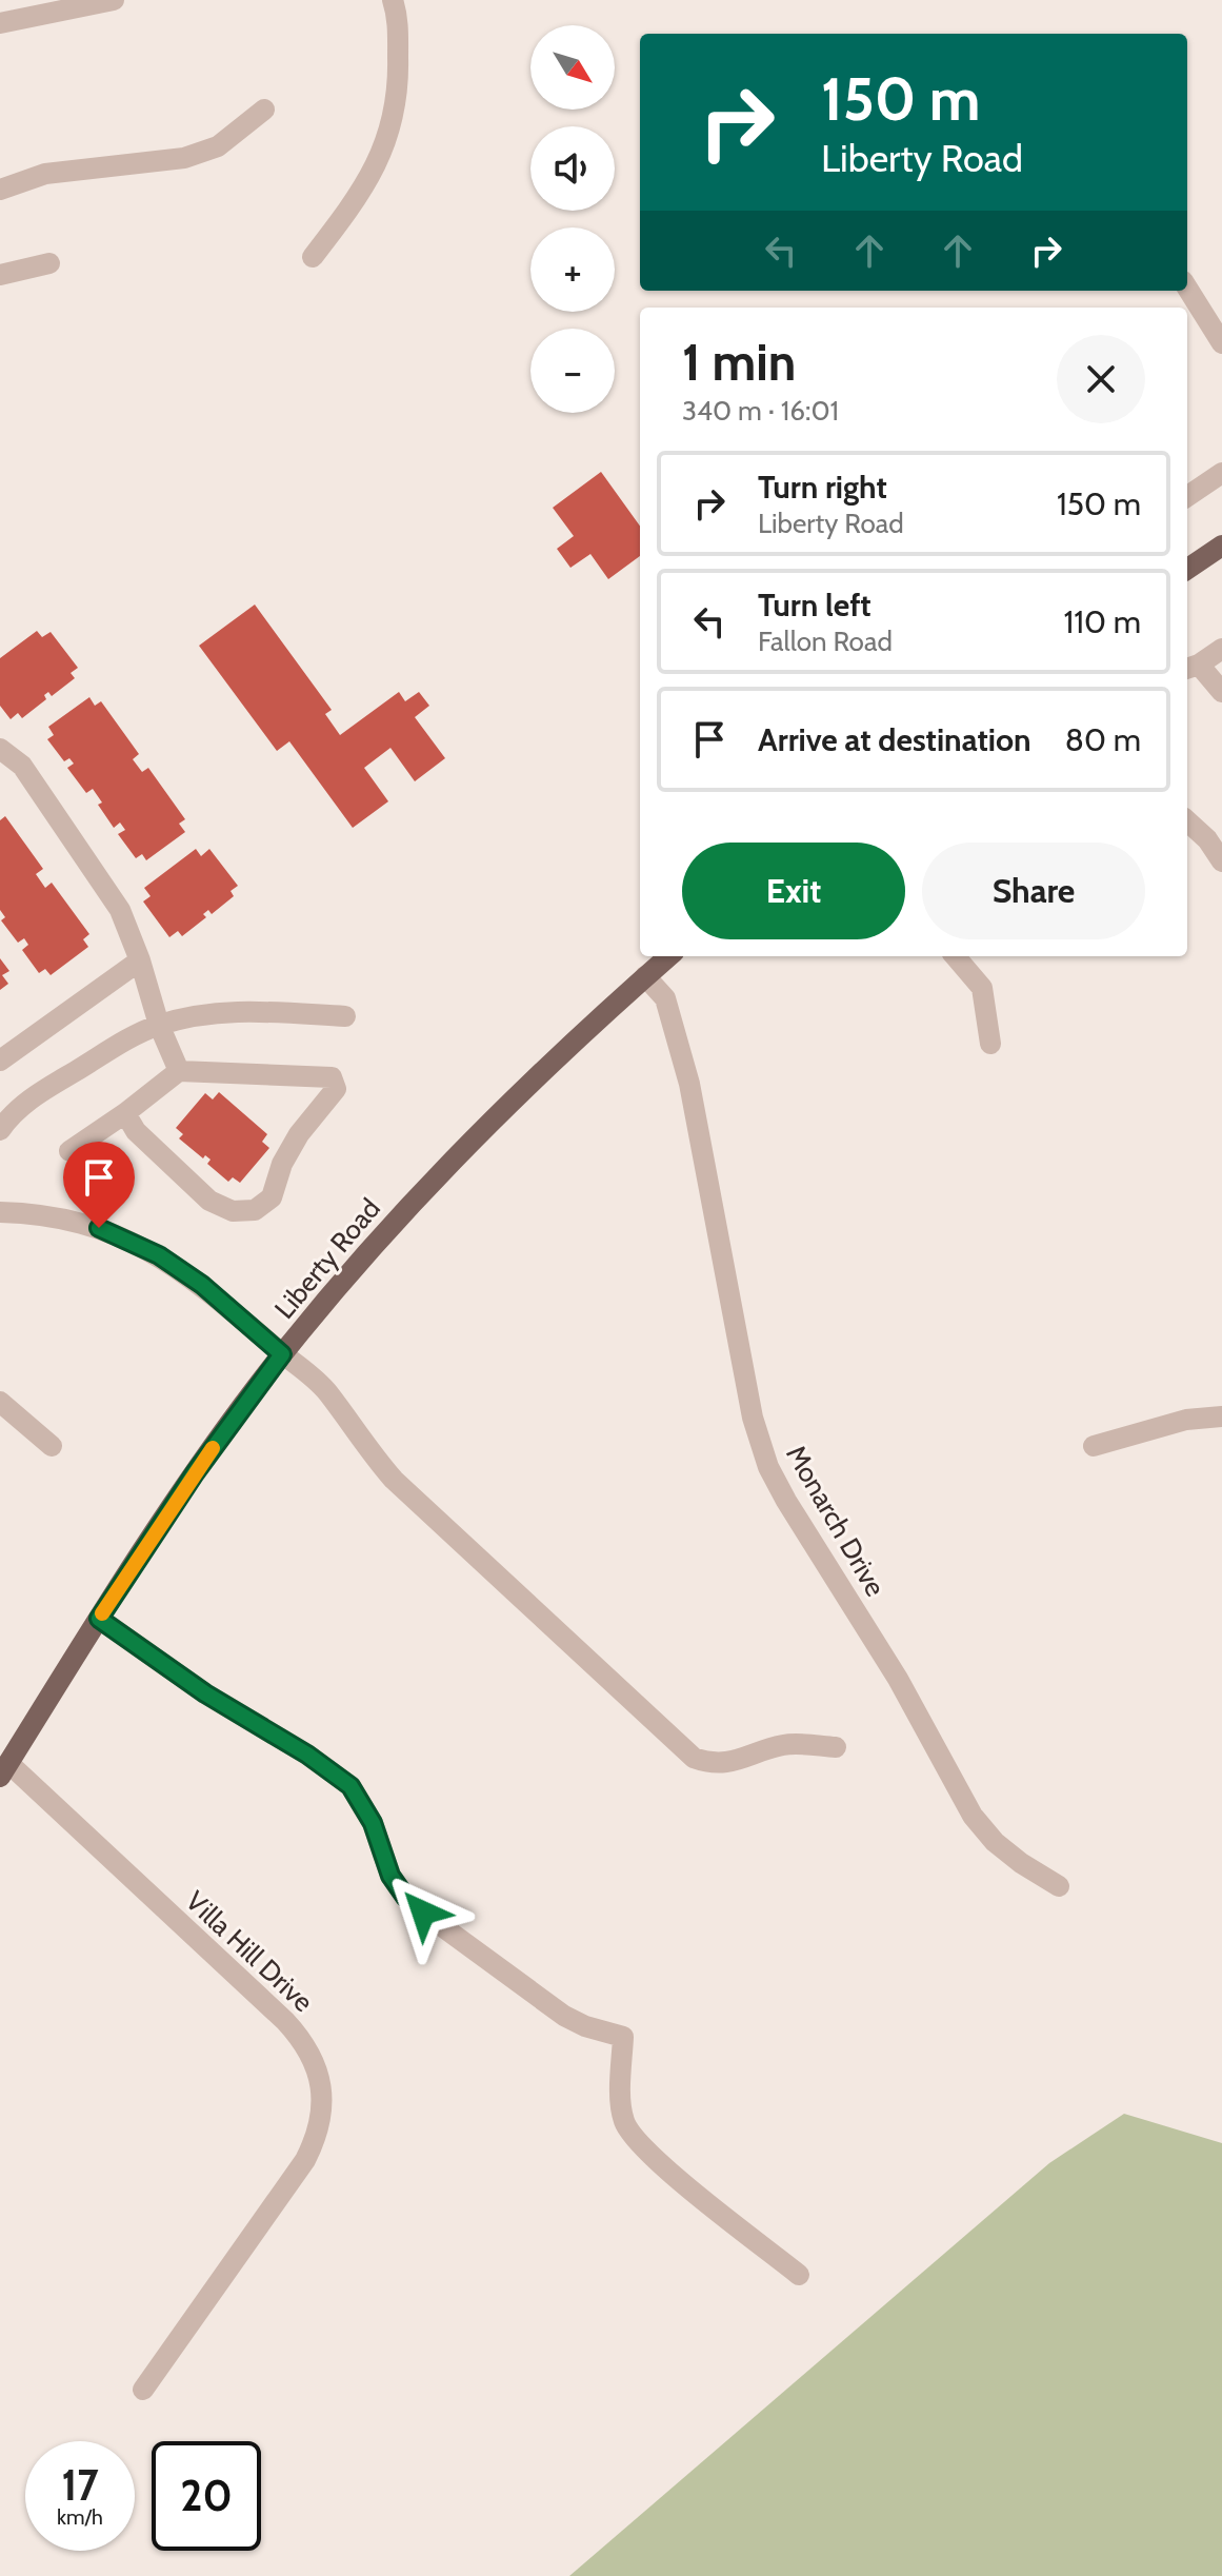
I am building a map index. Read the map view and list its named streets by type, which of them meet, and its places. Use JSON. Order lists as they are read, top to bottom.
{
  "streets": {
    "main road": ["Liberty Road"],
    "street": ["Monarch Drive", "Villa Hill Drive"]
  },
  "crossings": [
    ["Liberty Road", "Monarch Drive"],
    ["Liberty Road", "Villa Hill Drive"]
  ],
  "north": "bottom right",
  "page": {
    "map_buttons": ["+", "−"],
    "turn": ["150 m", "Liberty Road"],
    "heading": ["1 min", "340 m · 16:01"],
    "list": [
      {
        "name": "Turn right",
        "note": "Liberty Road",
        "value": "150 m"
      },
      {
        "name": "Turn left",
        "note": "Fallon Road",
        "value": "110 m"
      },
      {
        "name": "Arrive at destination",
        "value": "80 m"
      }
    ],
    "buttons": ["Exit", "Share"],
    "speed": "17 km/h",
    "limit": "20"
  }
}
